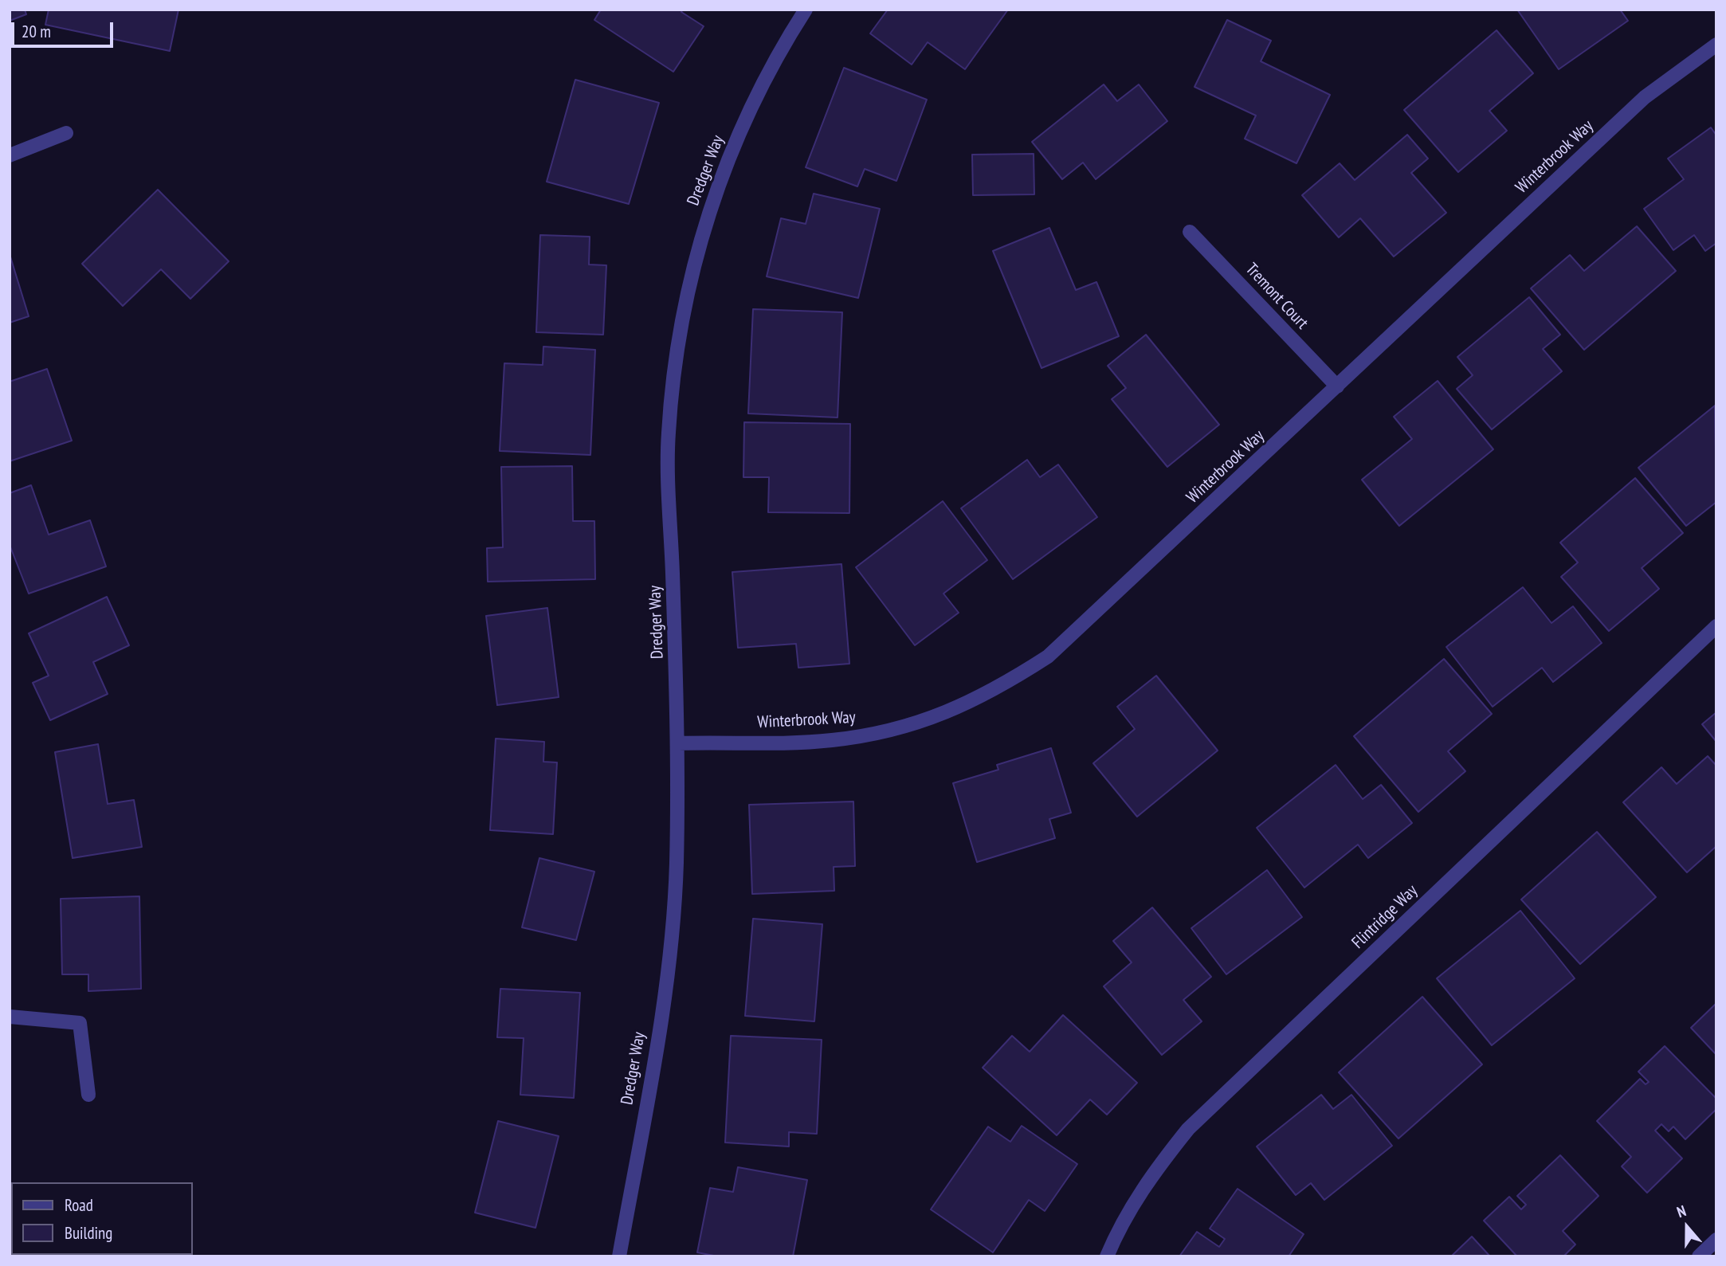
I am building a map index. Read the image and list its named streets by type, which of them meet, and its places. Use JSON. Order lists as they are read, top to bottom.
{
  "streets": {
    "street": [
      "Winterbrook Way",
      "Dredger Way",
      "Tremont Court",
      "Flintridge Way"
    ]
  },
  "crossings": [
    ["Winterbrook Way", "Dredger Way"],
    ["Winterbrook Way", "Tremont Court"]
  ],
  "legend": ["Road", "Building"],
  "scale_bar": "20 m",
  "north": "top"
}
